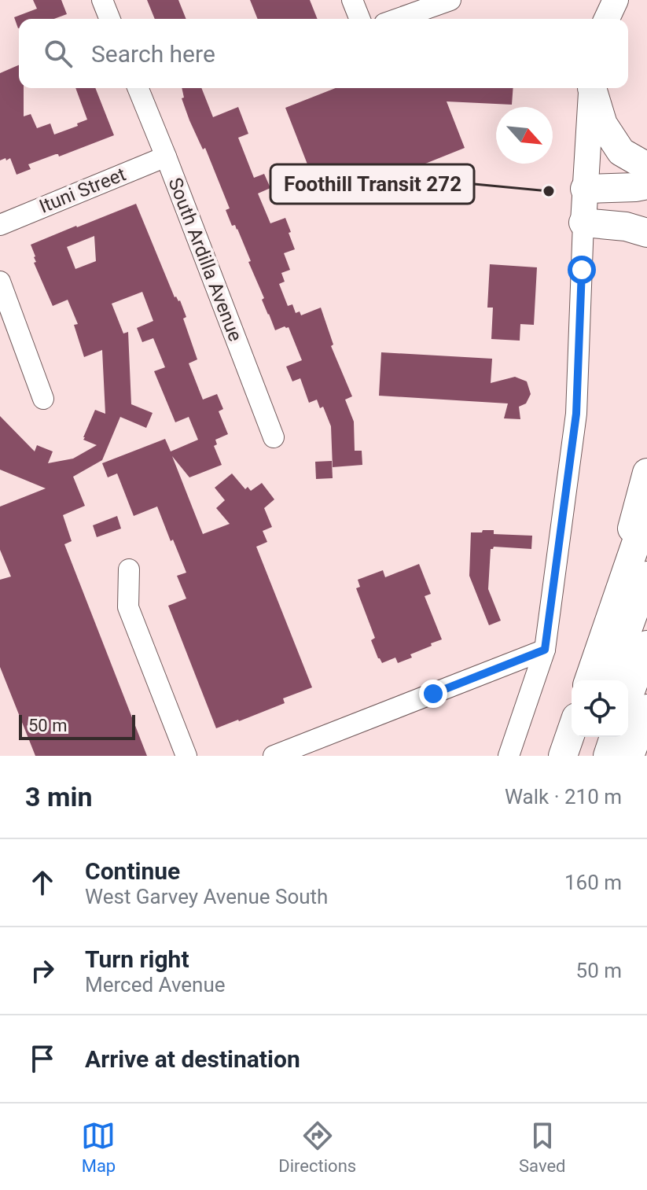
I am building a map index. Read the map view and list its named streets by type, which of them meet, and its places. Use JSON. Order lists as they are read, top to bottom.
{
  "streets": {
    "street": ["Ituni Street", "South Ardilla Avenue"]
  },
  "crossings": [
    ["Ituni Street", "South Ardilla Avenue"]
  ],
  "places": ["Foothill Transit 272"],
  "scale_bar": "50 m",
  "north": "bottom right",
  "page": {
    "search": "Search here",
    "scale": "50 m",
    "heading": ["3 min", "Walk · 210 m"],
    "list": [
      ["Continue", "West Garvey Avenue South", "160 m"],
      ["Turn right", "Merced Avenue", "50 m"],
      "Arrive at destination"
    ],
    "nav": ["Map", "Directions", "Saved"]
  }
}
